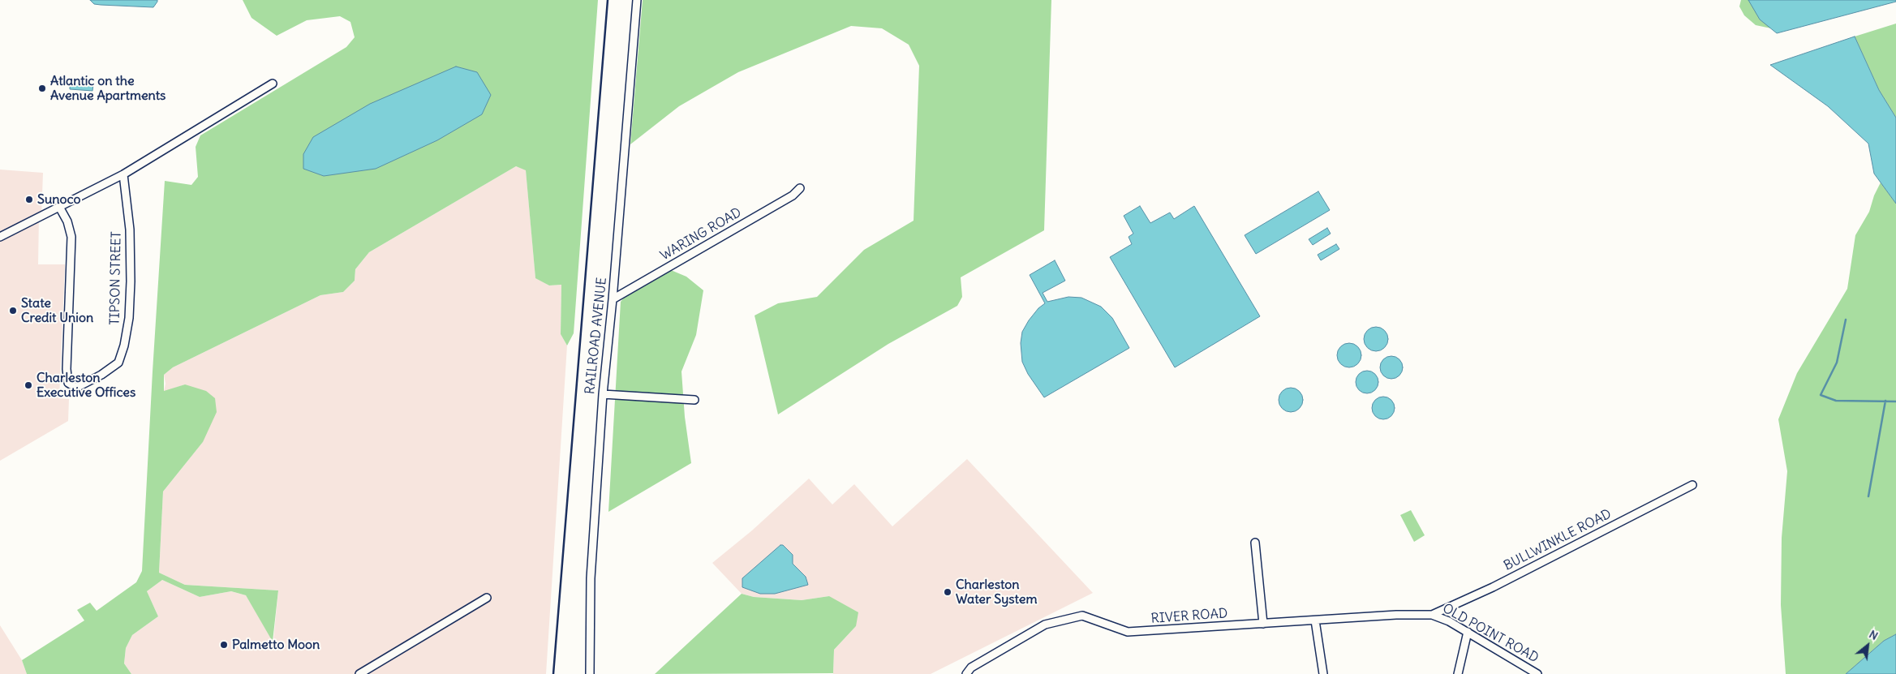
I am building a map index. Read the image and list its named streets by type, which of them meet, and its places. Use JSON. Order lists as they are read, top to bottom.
{
  "streets": {
    "street": [
      "WARING ROAD",
      "TIPSON STREET",
      "RAILROAD AVENUE",
      "BULLWINKLE ROAD",
      "RIVER ROAD",
      "OLD POINT ROAD"
    ]
  },
  "crossings": [
    ["WARING ROAD", "RAILROAD AVENUE"],
    ["BULLWINKLE ROAD", "RIVER ROAD"],
    ["BULLWINKLE ROAD", "OLD POINT ROAD"],
    ["RIVER ROAD", "OLD POINT ROAD"]
  ],
  "places": [
    "Atlantic on the Avenue Apartments",
    "Sunoco",
    "State Credit Union",
    "Charleston Executive Offices",
    "Charleston Water System",
    "Palmetto Moon"
  ],
  "north": "top right"
}
